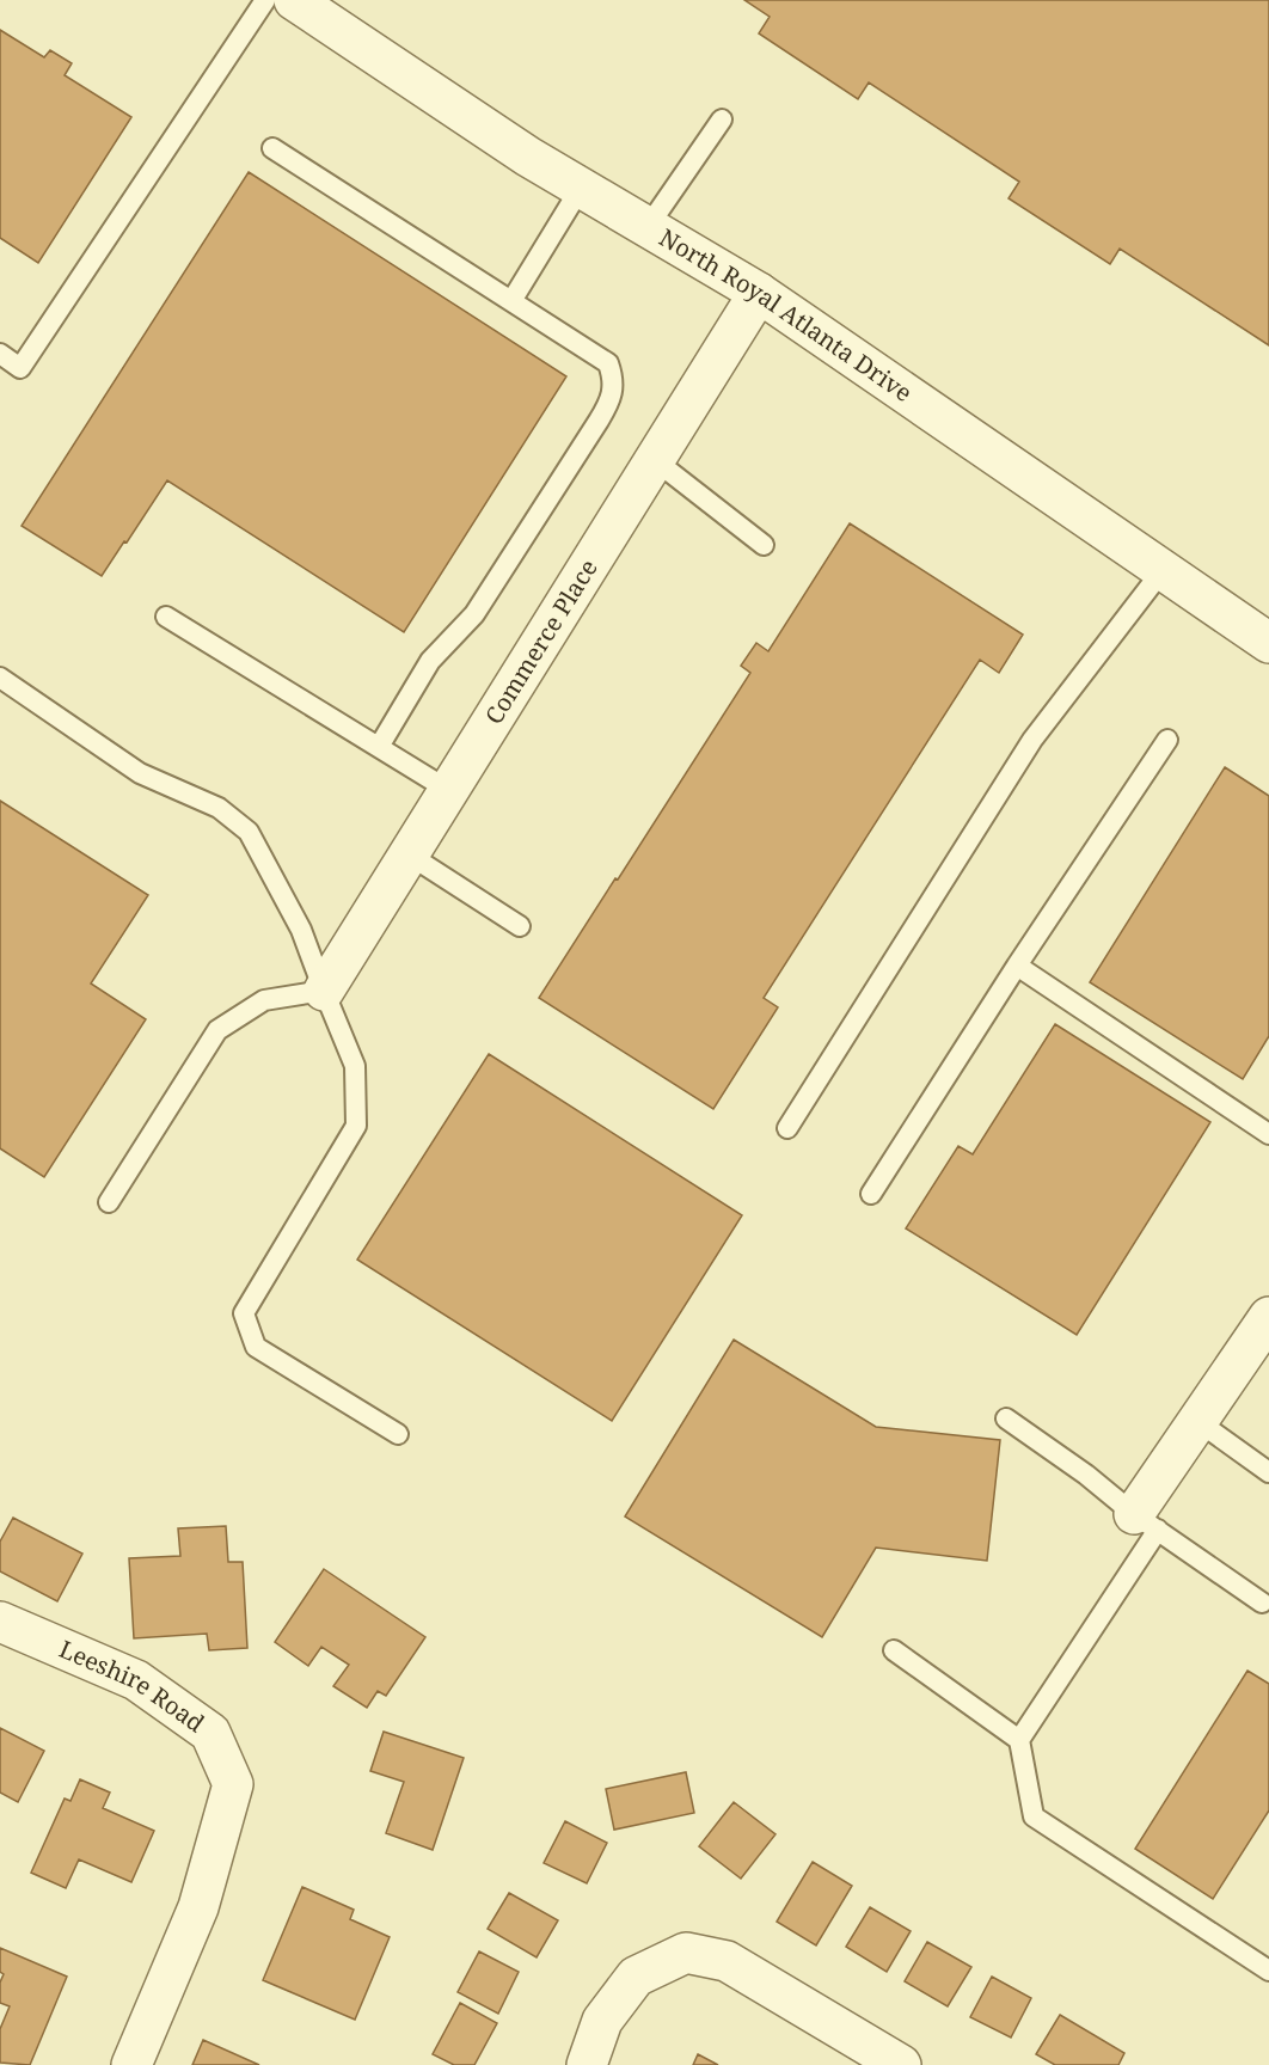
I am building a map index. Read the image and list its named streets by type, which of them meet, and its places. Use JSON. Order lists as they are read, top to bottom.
{
  "streets": {
    "street": ["North Royal Atlanta Drive", "Commerce Place", "Leeshire Road"]
  },
  "crossings": [
    ["North Royal Atlanta Drive", "Commerce Place"]
  ]
}
